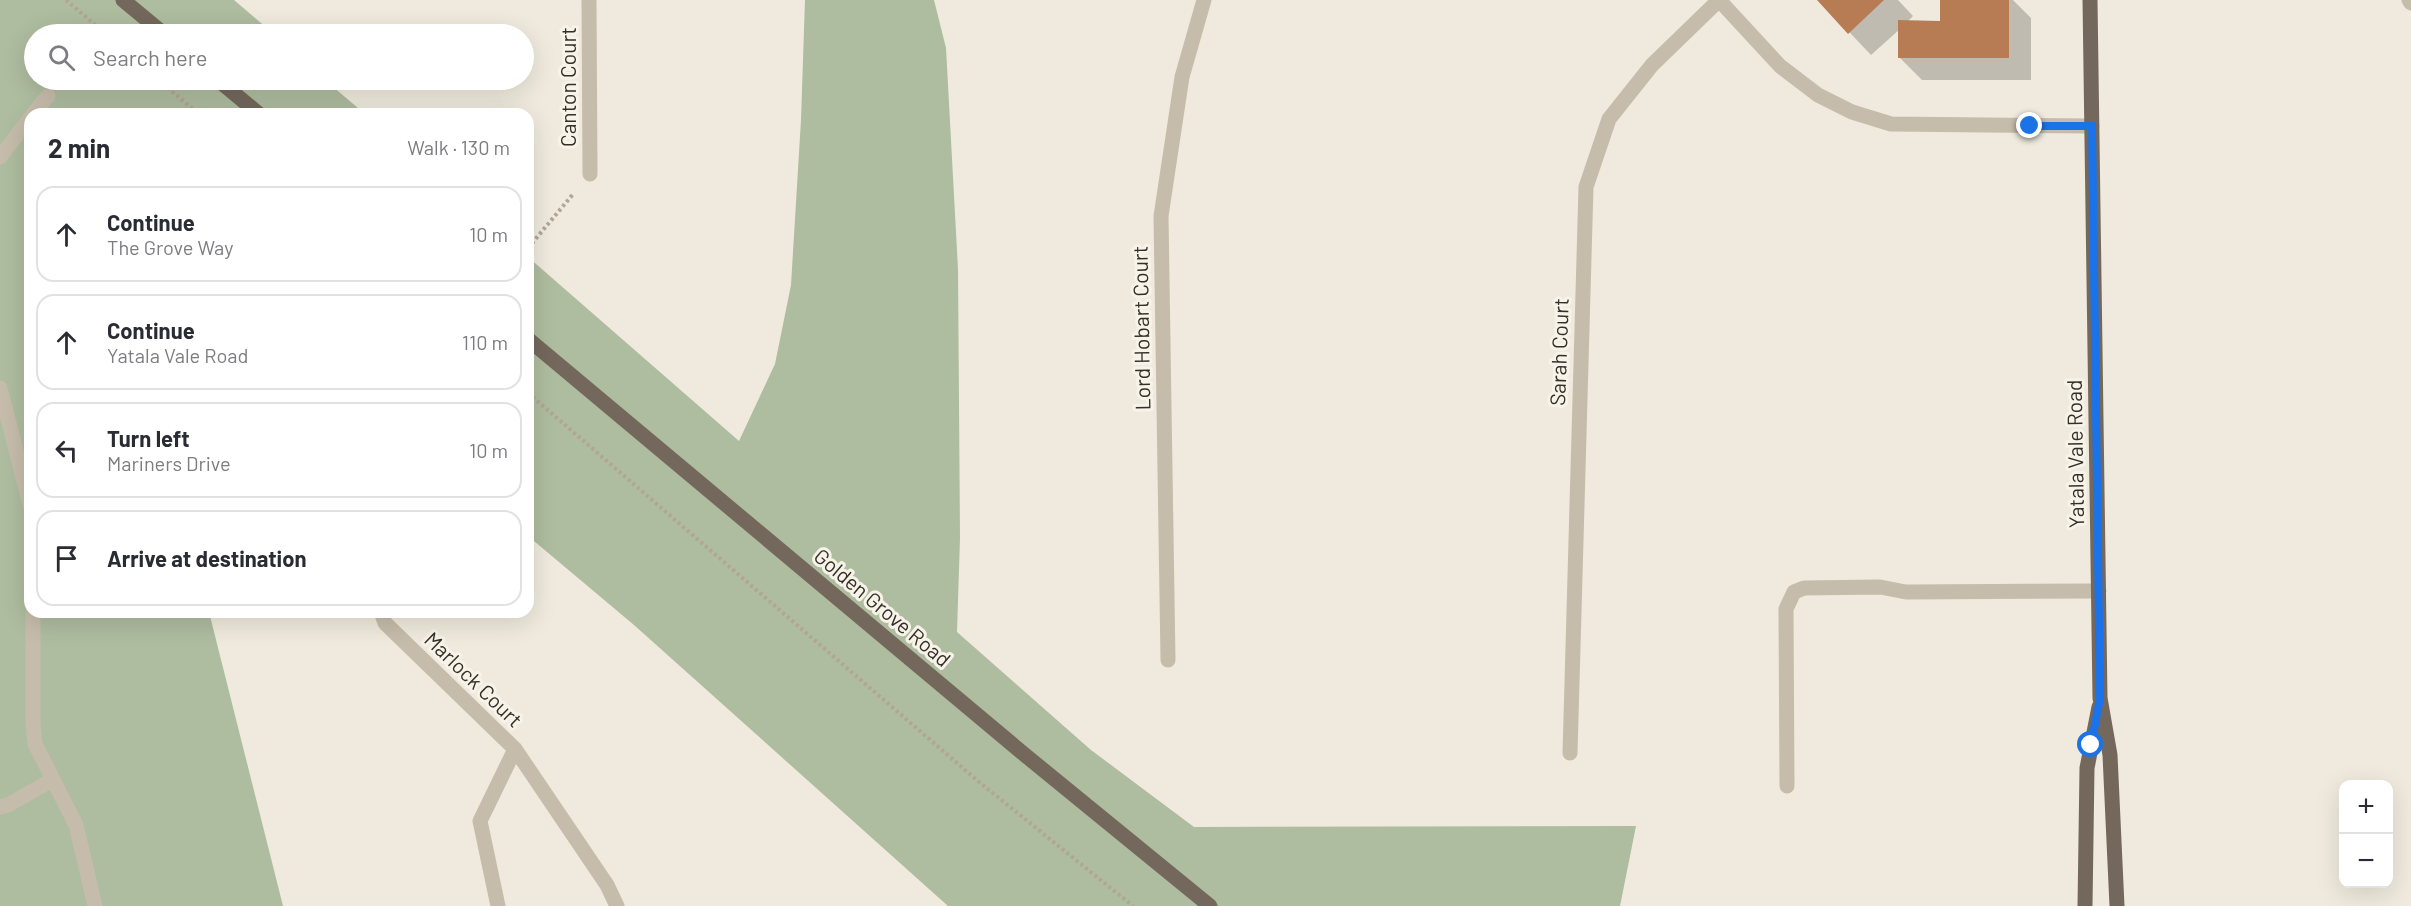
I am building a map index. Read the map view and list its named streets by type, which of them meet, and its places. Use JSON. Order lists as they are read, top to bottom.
{
  "streets": {
    "main road": ["Yatala Vale Road", "Golden Grove Road"],
    "street": [
      "Canton Court",
      "Lord Hobart Court",
      "Sarah Court",
      "Marlock Court"
    ]
  },
  "page": {
    "search": "Search here",
    "heading": ["2 min", "Walk · 130 m"],
    "list": [
      ["Continue", "The Grove Way", "10 m"],
      ["Continue", "Yatala Vale Road", "110 m"],
      ["Turn left", "Mariners Drive", "10 m"],
      "Arrive at destination"
    ],
    "map_buttons": ["+", "−"]
  }
}
